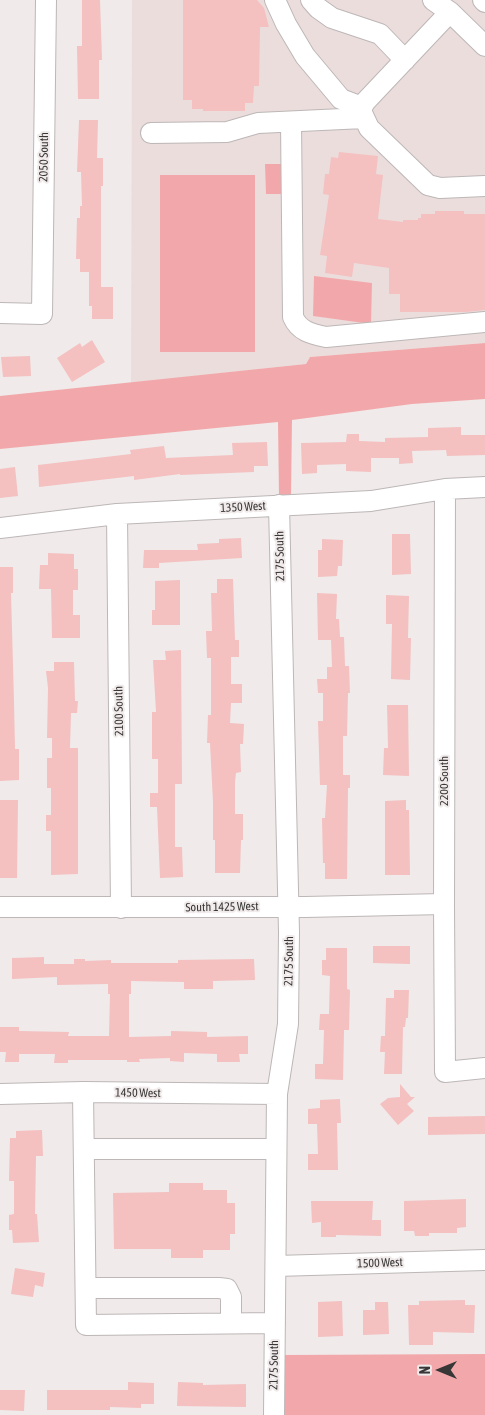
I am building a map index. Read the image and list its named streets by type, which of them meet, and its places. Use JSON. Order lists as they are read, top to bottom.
{
  "streets": {
    "street": [
      "2050 South",
      "1350 West",
      "2175 South",
      "2100 South",
      "2200 South",
      "South 1425 West",
      "1450 West",
      "1500 West"
    ]
  },
  "crossings": [
    ["1350 West", "2175 South"],
    ["1350 West", "2100 South"],
    ["1350 West", "2200 South"],
    ["2175 South", "South 1425 West"],
    ["2175 South", "1450 West"],
    ["2175 South", "1500 West"],
    ["2100 South", "South 1425 West"],
    ["2200 South", "South 1425 West"]
  ],
  "north": "left"
}
